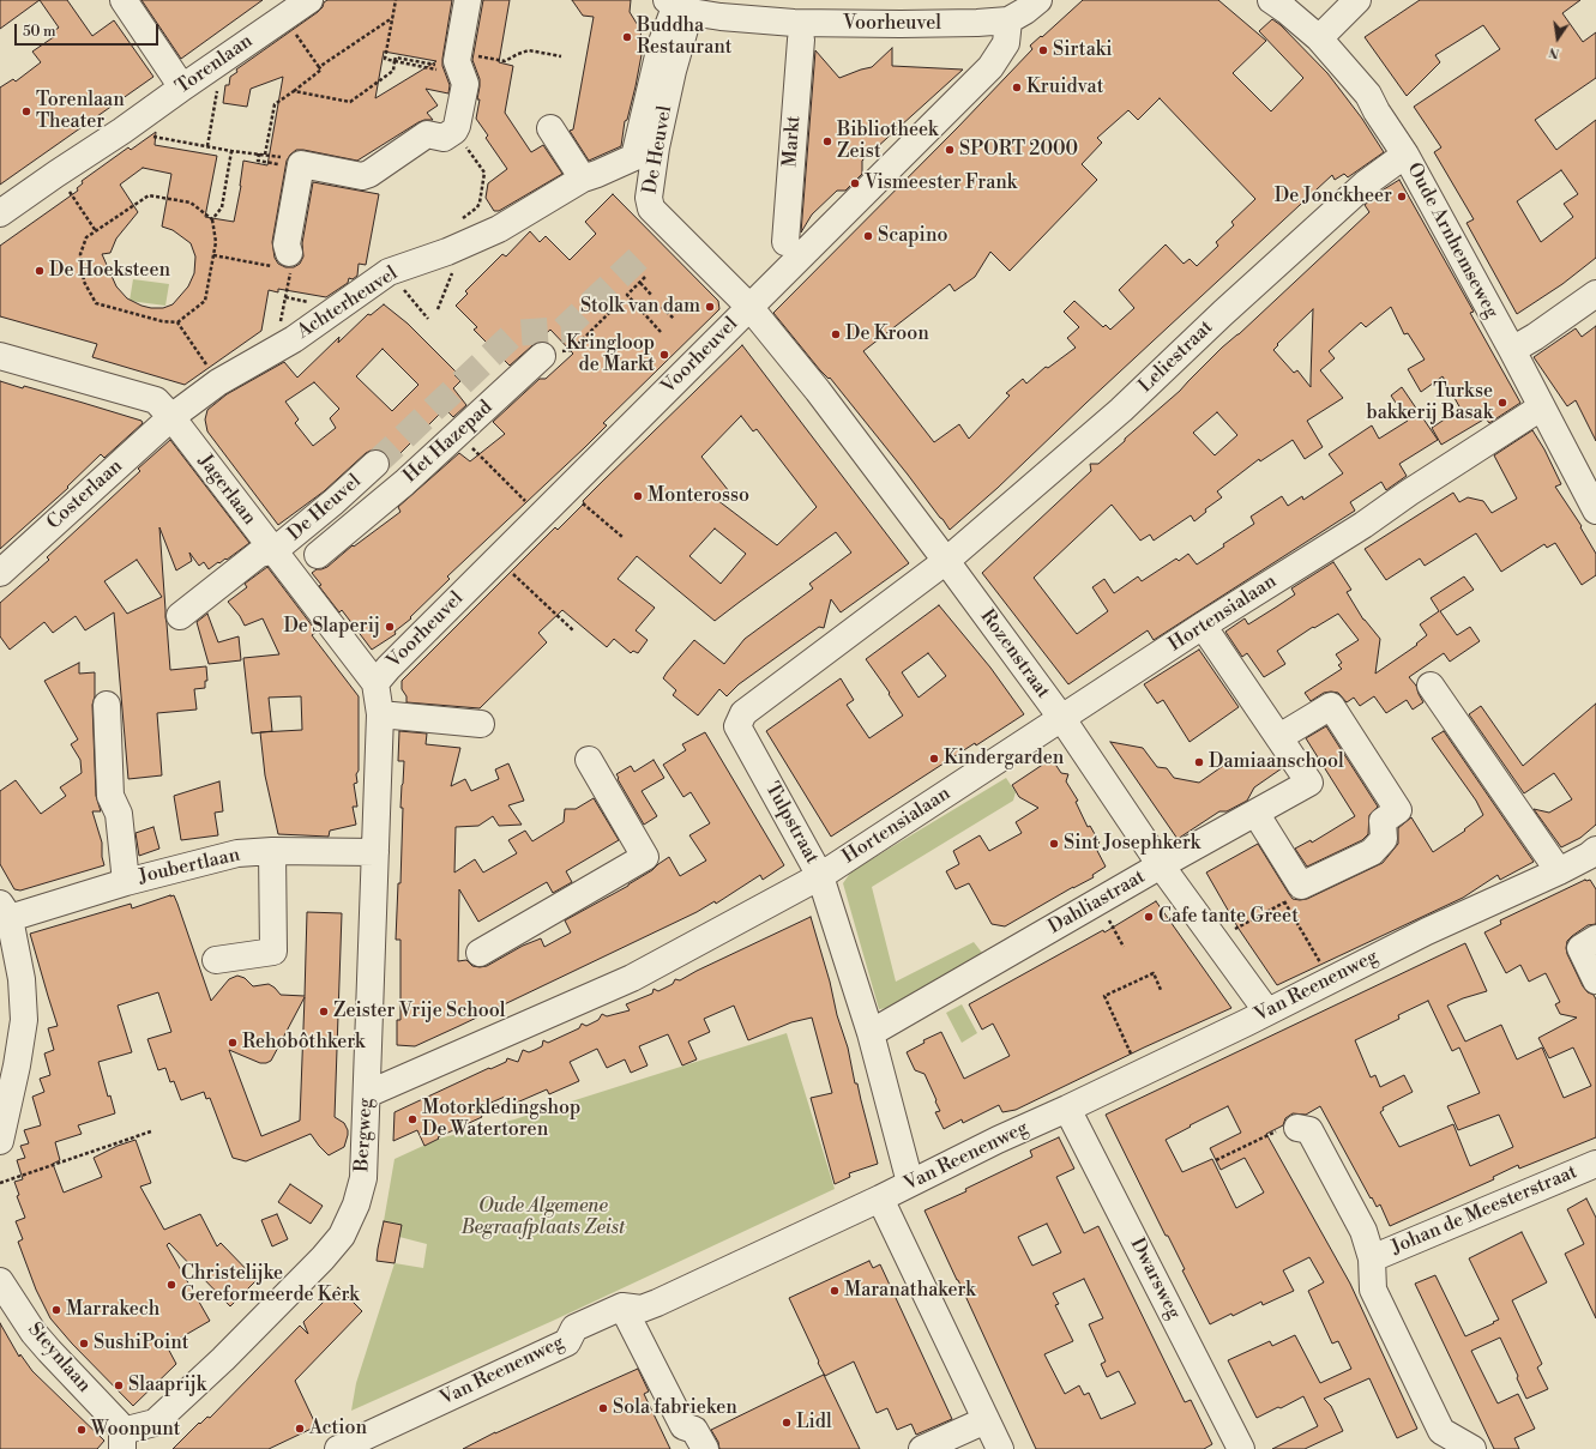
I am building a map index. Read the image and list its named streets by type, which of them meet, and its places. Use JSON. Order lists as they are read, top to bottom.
{
  "streets": {
    "street": [
      "Voorheuvel",
      "Torenlaan",
      "Markt",
      "De Heuvel",
      "Oude Arnhemseweg",
      "Achterheuvel",
      "Leliestraat",
      "Het Hazepad",
      "Jagerlaan",
      "Costerlaan",
      "Hortensialaan",
      "Rozenstraat",
      "Tulpstraat",
      "Joubertlaan",
      "Dahliastraat",
      "Van Reenenweg",
      "Bergweg",
      "Johan de Meesterstraat",
      "Dwarsweg",
      "Steynlaan"
    ]
  },
  "crossings": [
    ["Voorheuvel", "De Heuvel"],
    ["Voorheuvel", "Jagerlaan"],
    ["Voorheuvel", "Rozenstraat"],
    ["De Heuvel", "Achterheuvel"],
    ["De Heuvel", "Jagerlaan"],
    ["De Heuvel", "Rozenstraat"],
    ["Oude Arnhemseweg", "Leliestraat"],
    ["Oude Arnhemseweg", "Hortensialaan"],
    ["Achterheuvel", "Jagerlaan"],
    ["Achterheuvel", "Costerlaan"],
    ["Leliestraat", "Rozenstraat"],
    ["Leliestraat", "Tulpstraat"],
    ["Jagerlaan", "Costerlaan"],
    ["Jagerlaan", "Bergweg"],
    ["Hortensialaan", "Rozenstraat"],
    ["Hortensialaan", "Tulpstraat"],
    ["Hortensialaan", "Dahliastraat"],
    ["Hortensialaan", "Bergweg"],
    ["Rozenstraat", "Tulpstraat"],
    ["Rozenstraat", "Dahliastraat"],
    ["Rozenstraat", "Van Reenenweg"],
    ["Tulpstraat", "Dahliastraat"],
    ["Tulpstraat", "Van Reenenweg"],
    ["Joubertlaan", "Bergweg"],
    ["Van Reenenweg", "Dwarsweg"],
    ["Bergweg", "Steynlaan"]
  ],
  "parks": ["Oude Algemene Begraafplaats Zeist"],
  "places": [
    "Buddha Restaurant",
    "Sirtaki",
    "Kruidvat",
    "Torenlaan Theater",
    "Bibliotheek Zeist",
    "SPORT 2000",
    "Vismeester Frank",
    "De Jonckheer",
    "Scapino",
    "De Hoeksteen",
    "Stolk van dam",
    "De Kroon",
    "Kringloop de Markt",
    "Turkse bakkerij Basak",
    "Monterosso",
    "De Slaperij",
    "Kindergarden",
    "Damiaanschool",
    "Sint Josephkerk",
    "Cafe tante Greet",
    "Zeister Vrije School",
    "Rehobôthkerk",
    "Motorkledingshop De Watertoren",
    "Christelijke Gereformeerde Kerk",
    "Maranathakerk",
    "Marrakech",
    "SushiPoint",
    "Slaaprijk",
    "Sola fabrieken",
    "Lidl",
    "Action",
    "Woonpunt"
  ],
  "scale_bar": "50 m",
  "north": "bottom"
}
